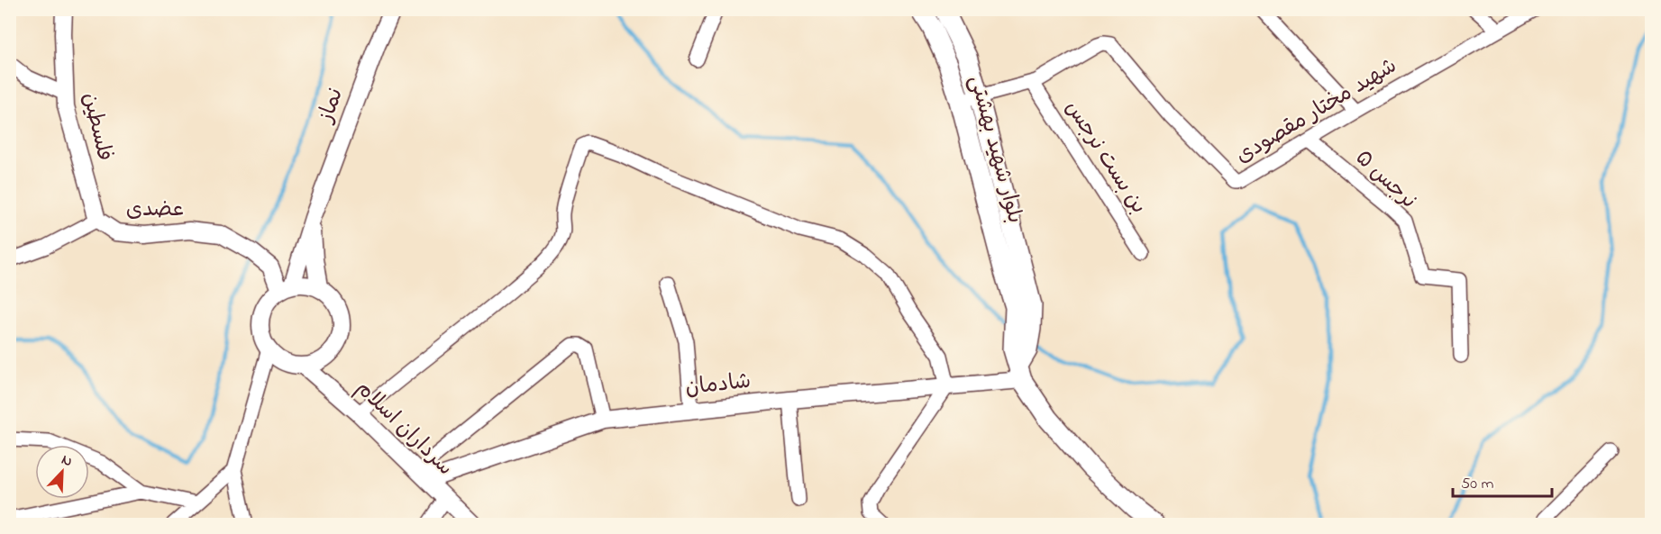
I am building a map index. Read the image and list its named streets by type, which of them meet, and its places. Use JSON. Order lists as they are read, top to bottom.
{
  "streets": {
    "main road": ["بلوار شهید بهشتی"],
    "street": [
      "نماز",
      "شهید مختار مقصودی",
      "فلسطین",
      "بن بست نرجس",
      "نرجس ۵",
      "عضدی",
      "شادمان",
      "سرداران اسلام"
    ]
  },
  "crossings": [
    ["نماز", "عضدی"],
    ["نماز", "سرداران اسلام"],
    ["شهید مختار مقصودی", "بلوار شهید بهشتی"],
    ["شهید مختار مقصودی", "بن بست نرجس"],
    ["شهید مختار مقصودی", "نرجس ۵"],
    ["فلسطین", "عضدی"],
    ["عضدی", "سرداران اسلام"],
    ["شادمان", "سرداران اسلام"]
  ],
  "scale_bar": "50 m",
  "north": "top right"
}
